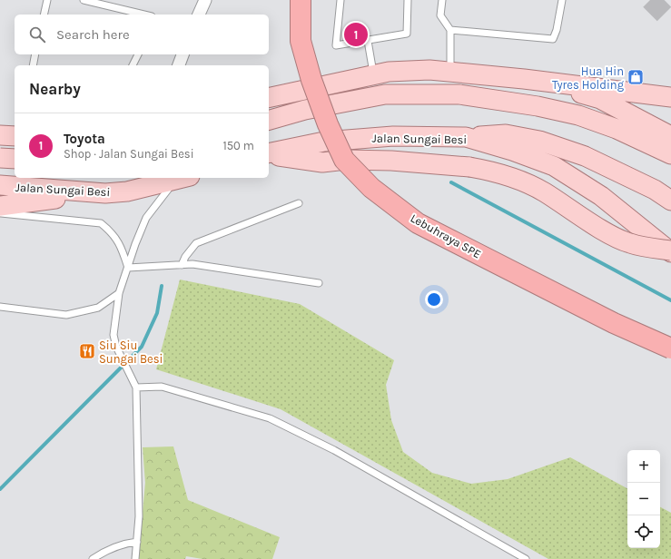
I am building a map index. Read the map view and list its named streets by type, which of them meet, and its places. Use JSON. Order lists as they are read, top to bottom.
{
  "streets": {
    "highway": ["Lebuhraya SPE"],
    "main road": ["Jalan Sungai Besi"]
  },
  "places": {
    "shop": ["Hua Hin Tyres Holding"],
    "restaurant": ["Siu Siu Sungai Besi"]
  },
  "page": {
    "search": "Search here",
    "pins": "1",
    "heading": "Nearby",
    "list": [
      {
        "mark": "1",
        "name": "Toyota",
        "note": "Shop · Jalan Sungai Besi",
        "value": "150 m"
      }
    ],
    "map_buttons": ["+", "−"]
  }
}
